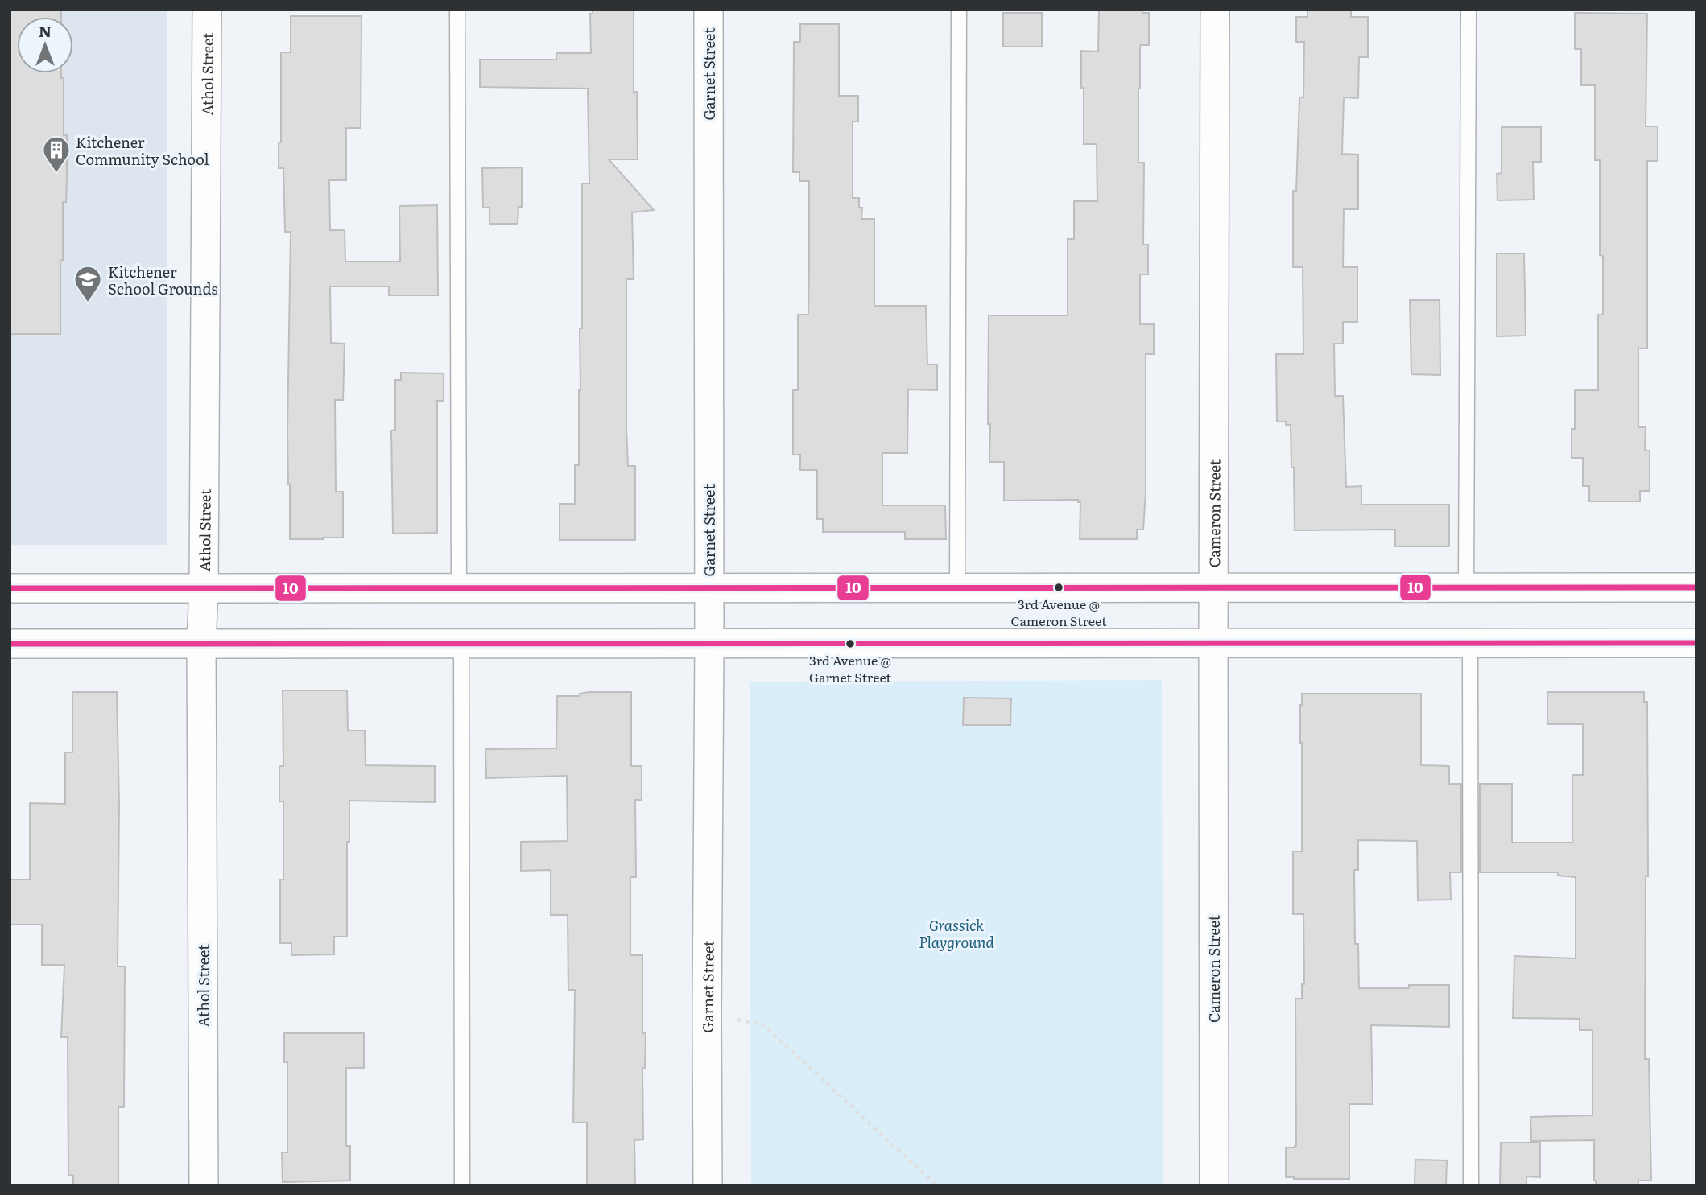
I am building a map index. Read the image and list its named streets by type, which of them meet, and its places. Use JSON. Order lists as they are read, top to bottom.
{
  "streets": {
    "street": ["Athol Street", "Garnet Street", "Cameron Street"]
  },
  "parks": ["Grassick Playground"],
  "places": {
    "building": ["Kitchener Community School"],
    "school or university": ["Kitchener School Grounds"],
    "other": ["3rd Avenue @ Cameron Street", "3rd Avenue @ Garnet Street"]
  },
  "lines": ["transit line 10"],
  "north": "top"
}
